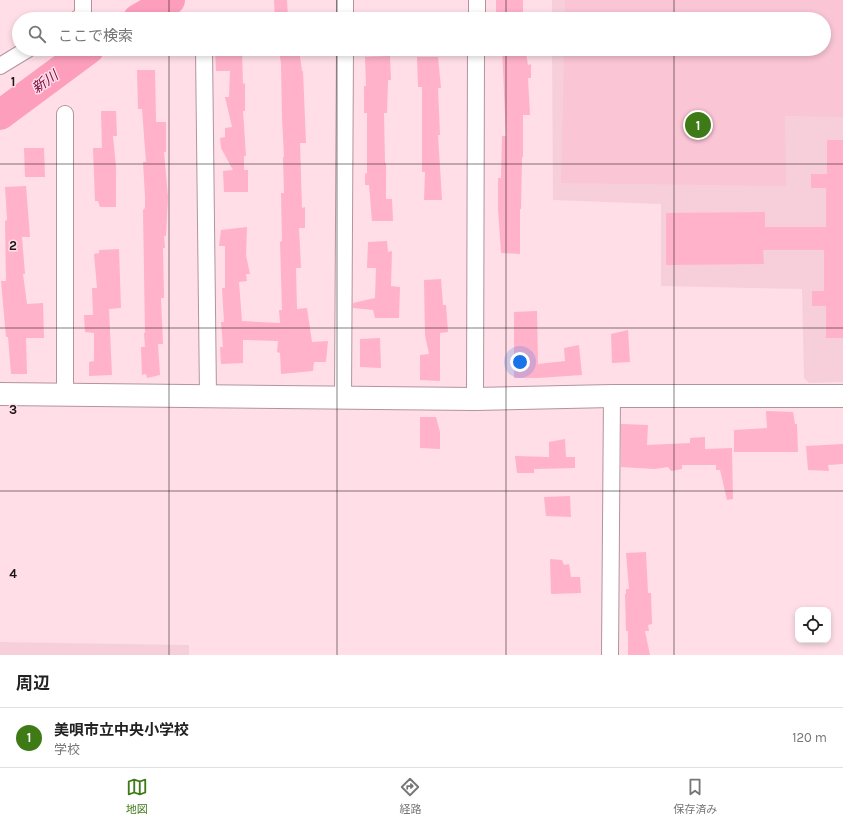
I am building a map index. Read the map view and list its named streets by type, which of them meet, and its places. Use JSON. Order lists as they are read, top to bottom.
{
  "water": ["新川"],
  "page": {
    "search": "ここで検索",
    "pins": "1",
    "heading": "周辺",
    "list": [
      {
        "mark": "1",
        "name": "美唄市立中央小学校",
        "note": "学校",
        "value": "120 m"
      }
    ],
    "nav": ["地図", "経路", "保存済み"]
  },
  "grid": {
    "rows": [
      "1",
      "2",
      "3",
      "4"
    ]
  }
}
